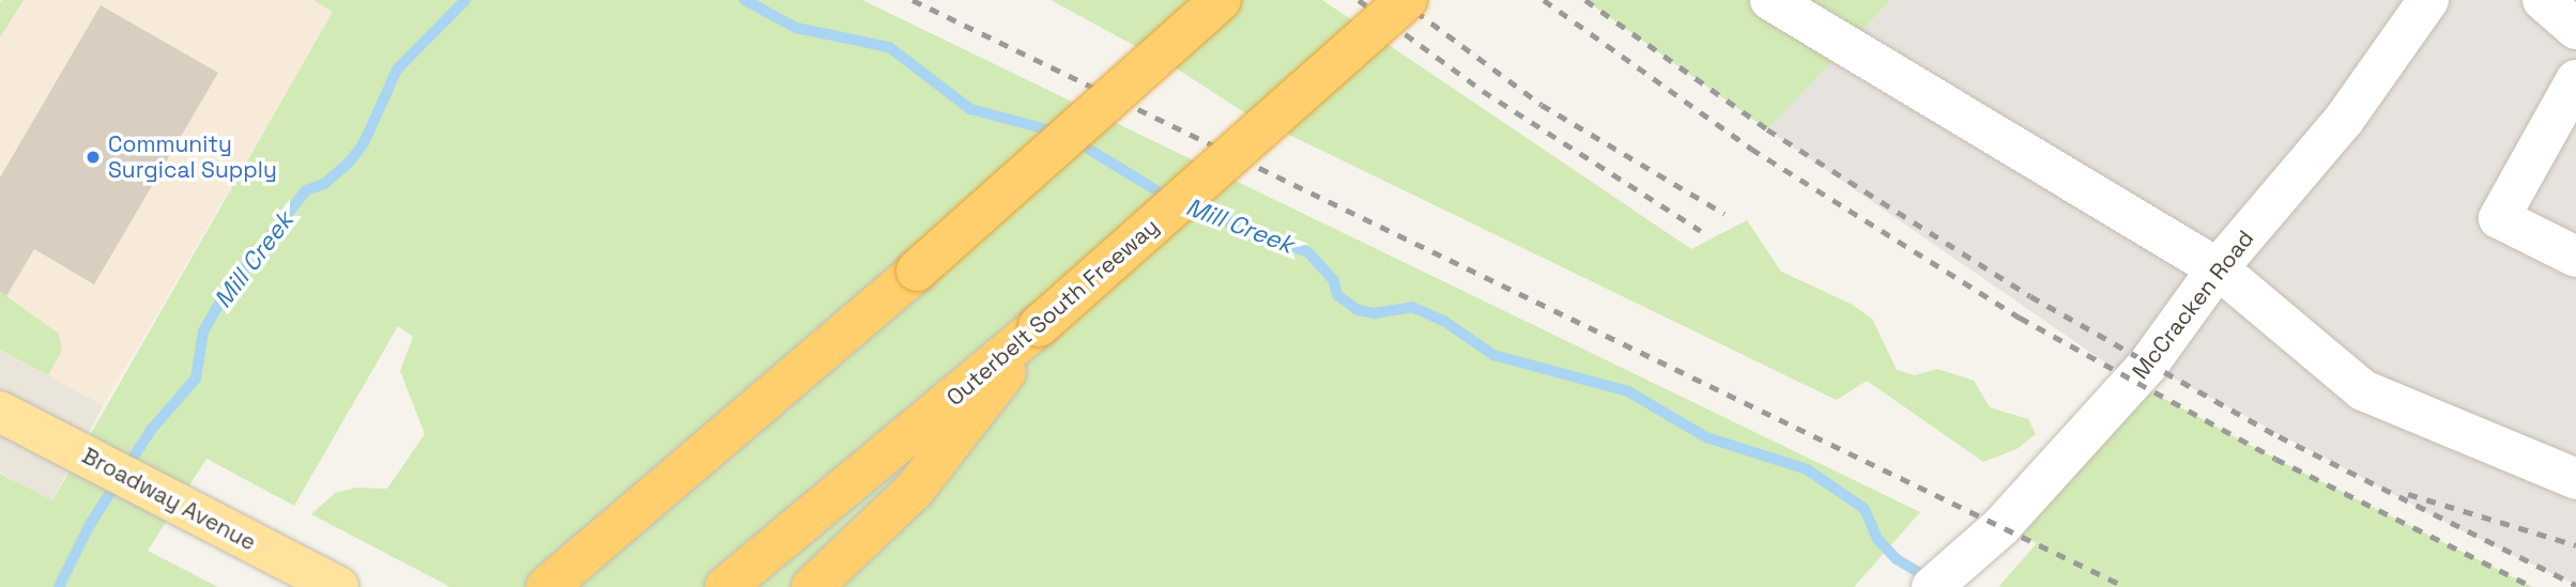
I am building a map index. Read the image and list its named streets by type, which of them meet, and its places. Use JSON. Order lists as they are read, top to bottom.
{
  "streets": {
    "highway": ["Outerbelt South Freeway"],
    "main road": ["Broadway Avenue"],
    "street": ["McCracken Road"]
  },
  "water": ["Mill Creek"],
  "places": ["Community Surgical Supply"]
}
